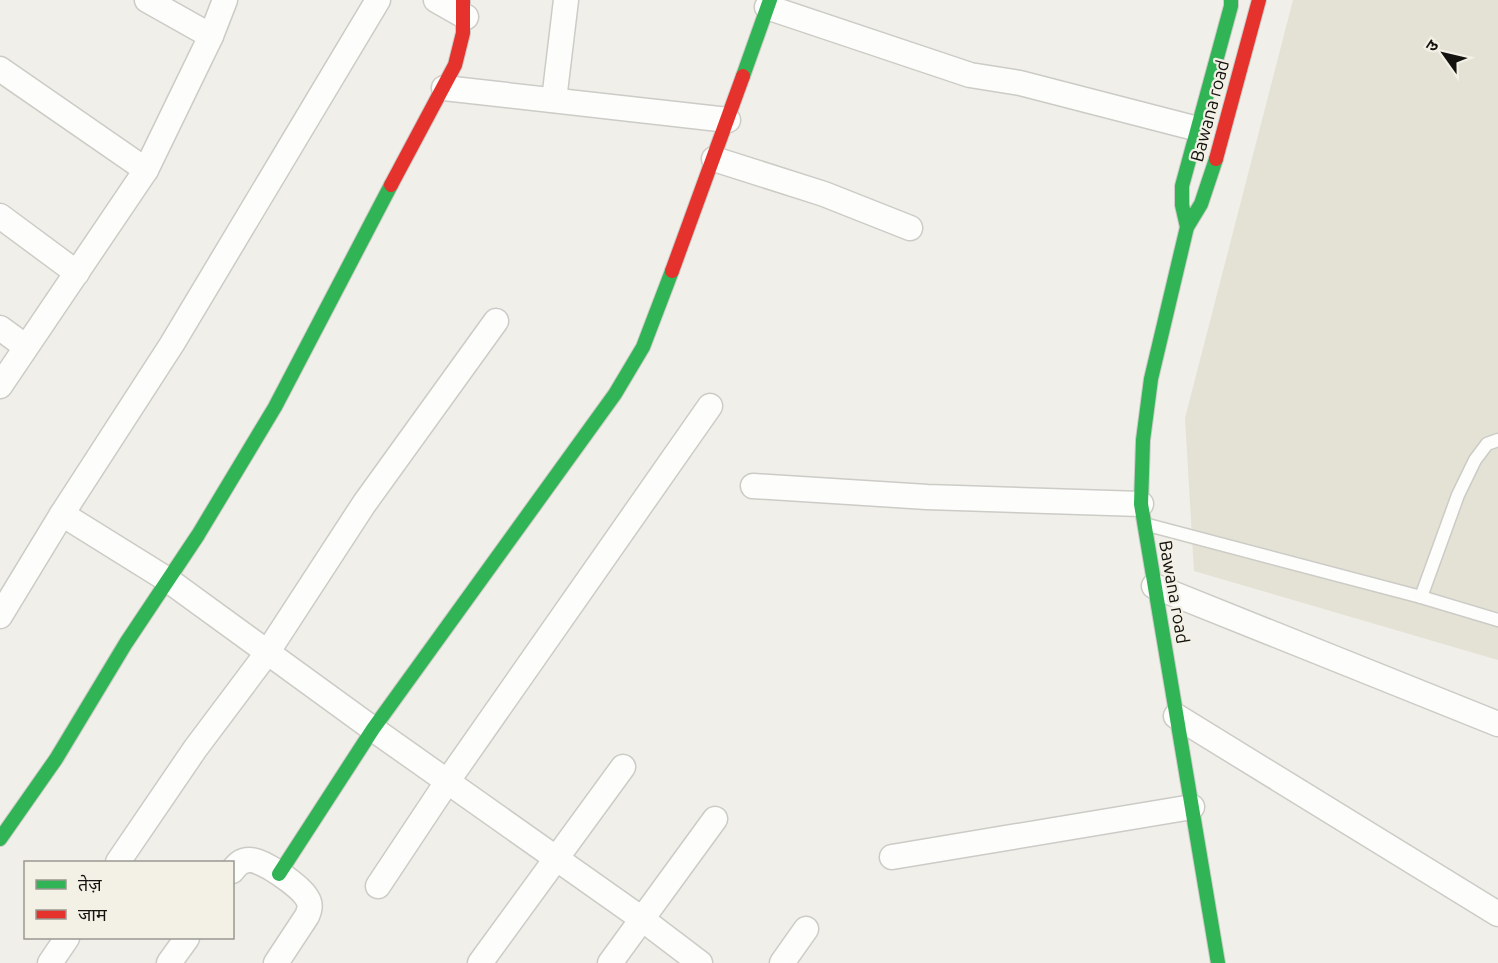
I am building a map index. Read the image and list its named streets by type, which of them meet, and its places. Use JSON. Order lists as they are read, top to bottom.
{
  "streets": {
    "street": ["Bawana road"]
  },
  "legend": ["तेज़", "जाम"],
  "north": "top left"
}
